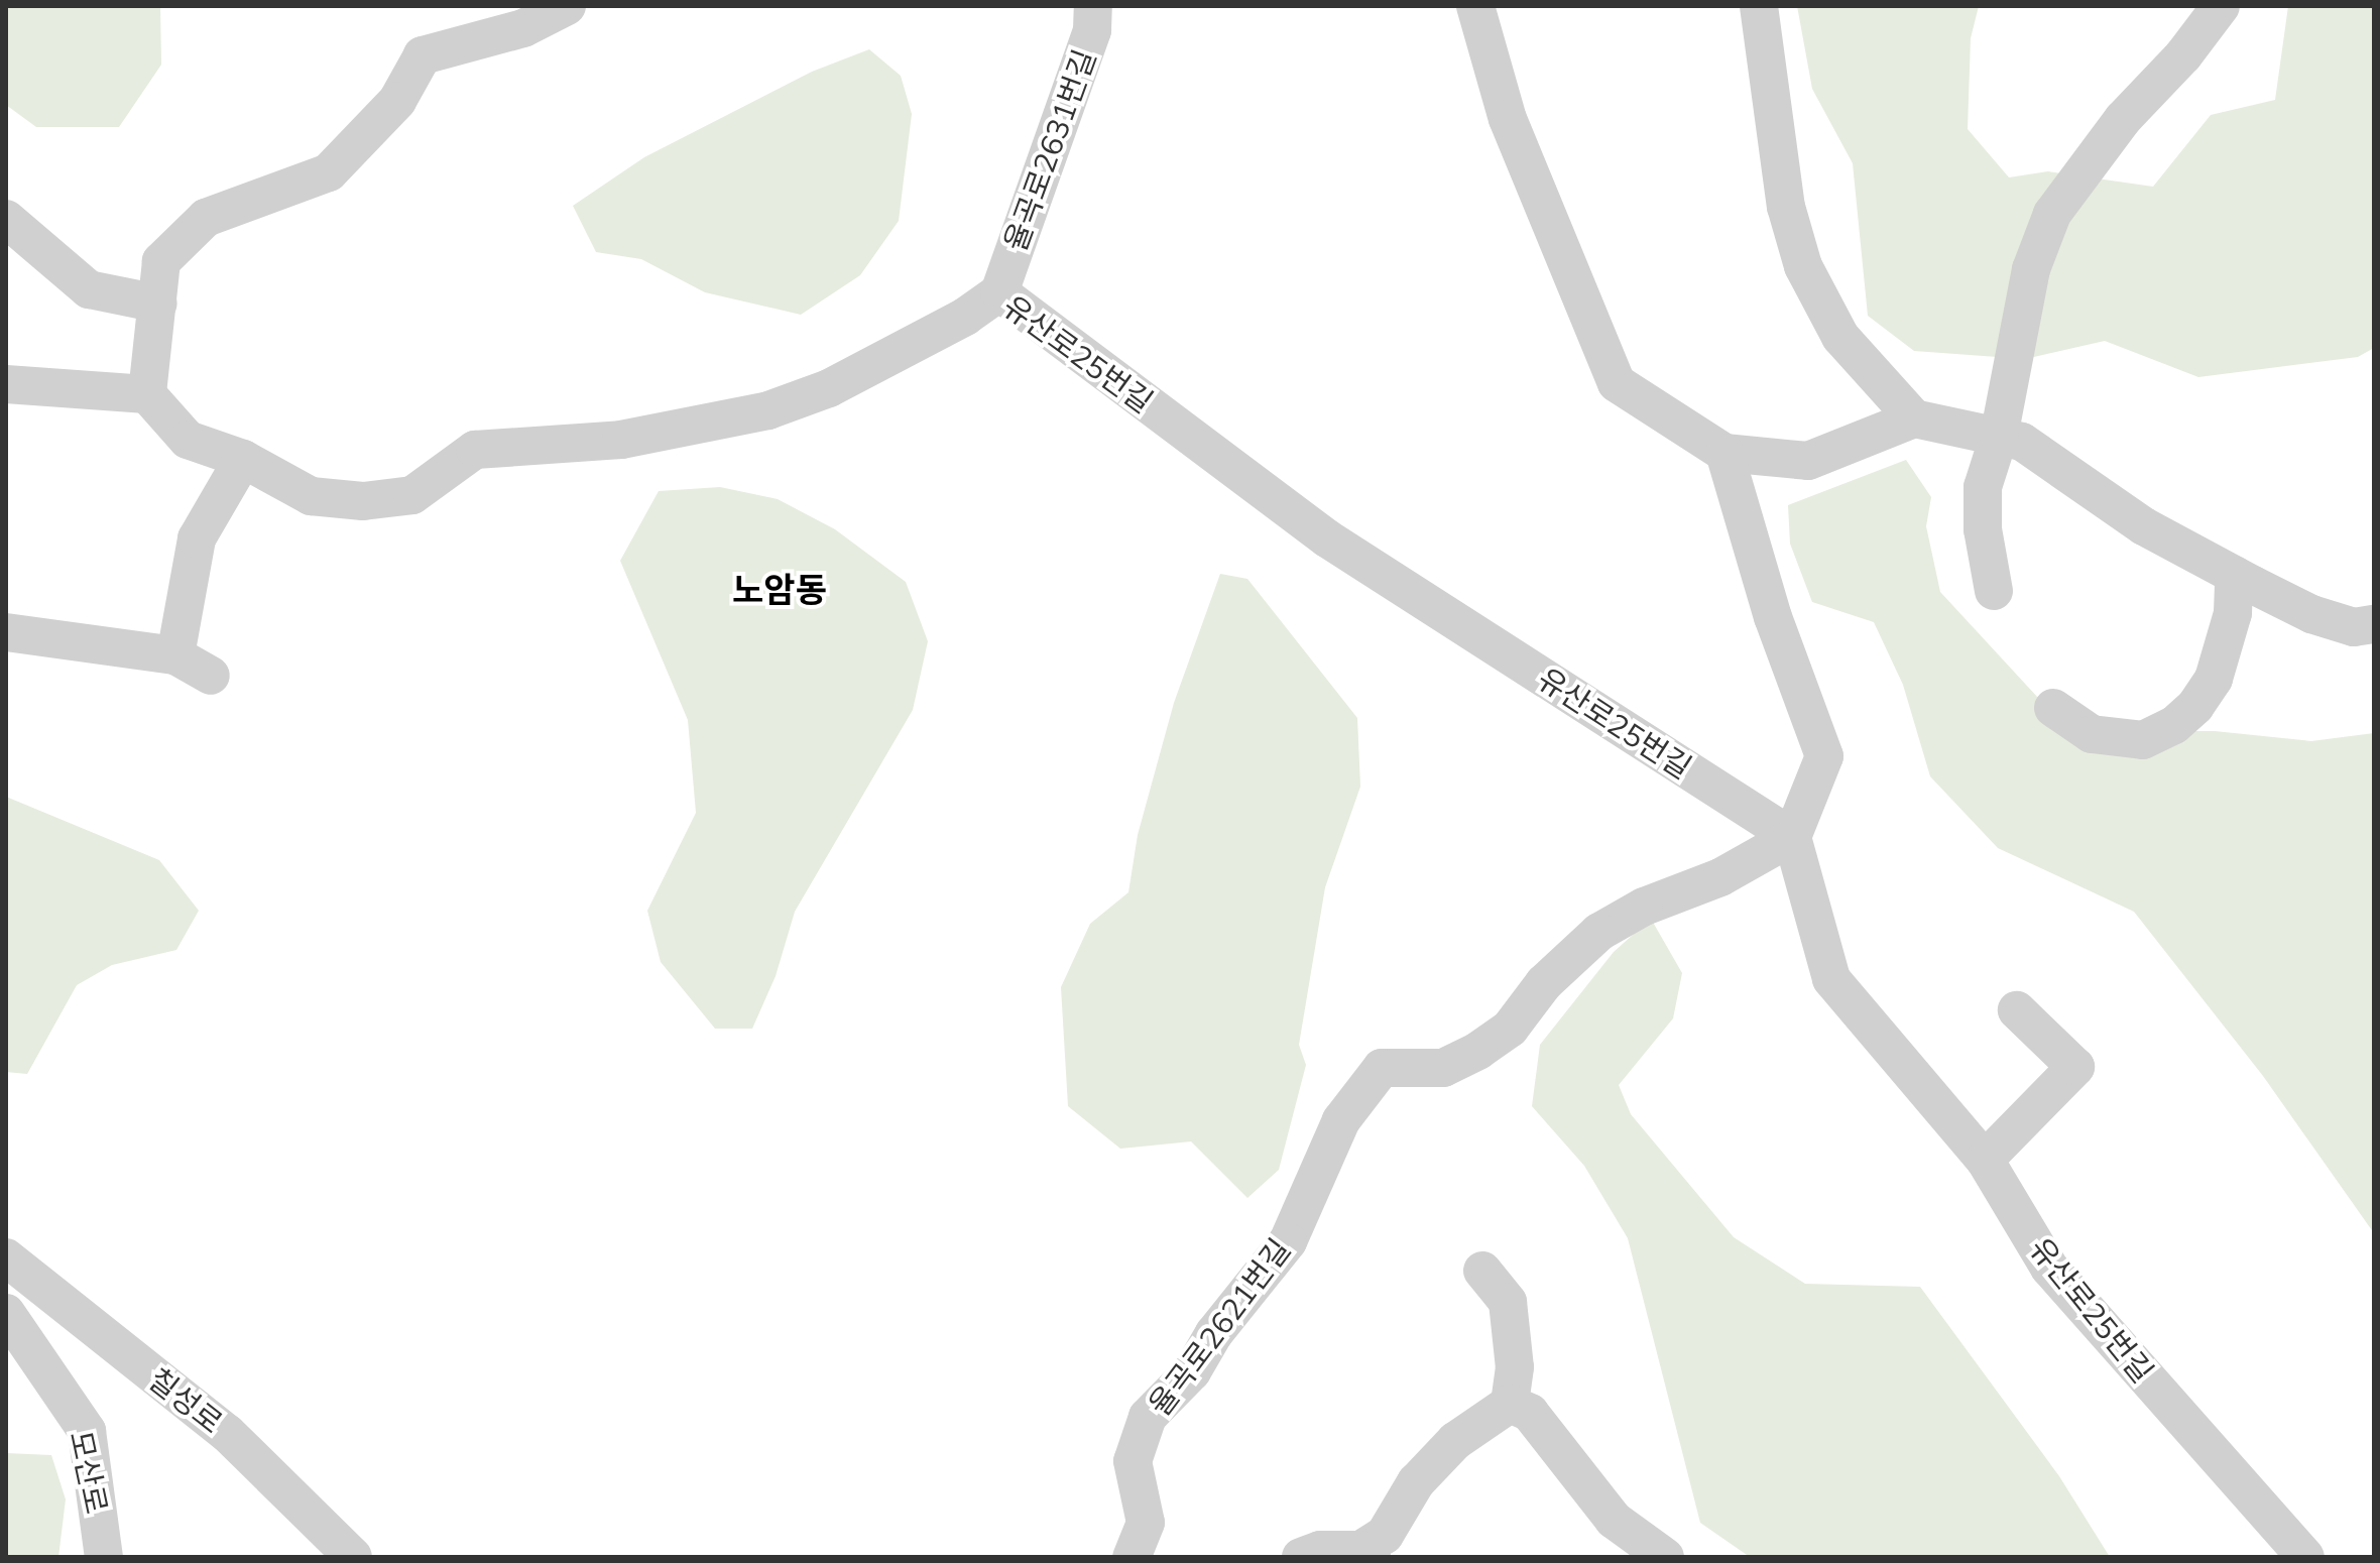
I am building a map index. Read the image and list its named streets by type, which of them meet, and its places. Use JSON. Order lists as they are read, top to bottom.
{
  "streets": {
    "street": [
      "율곡로2631번길",
      "유산로25번길",
      "율곡로2621번길",
      "칠성로",
      "모산로"
    ]
  },
  "crossings": [
    ["율곡로2631번길", "유산로25번길"],
    ["유산로25번길", "율곡로2621번길"]
  ],
  "districts": ["노암동"]
}
